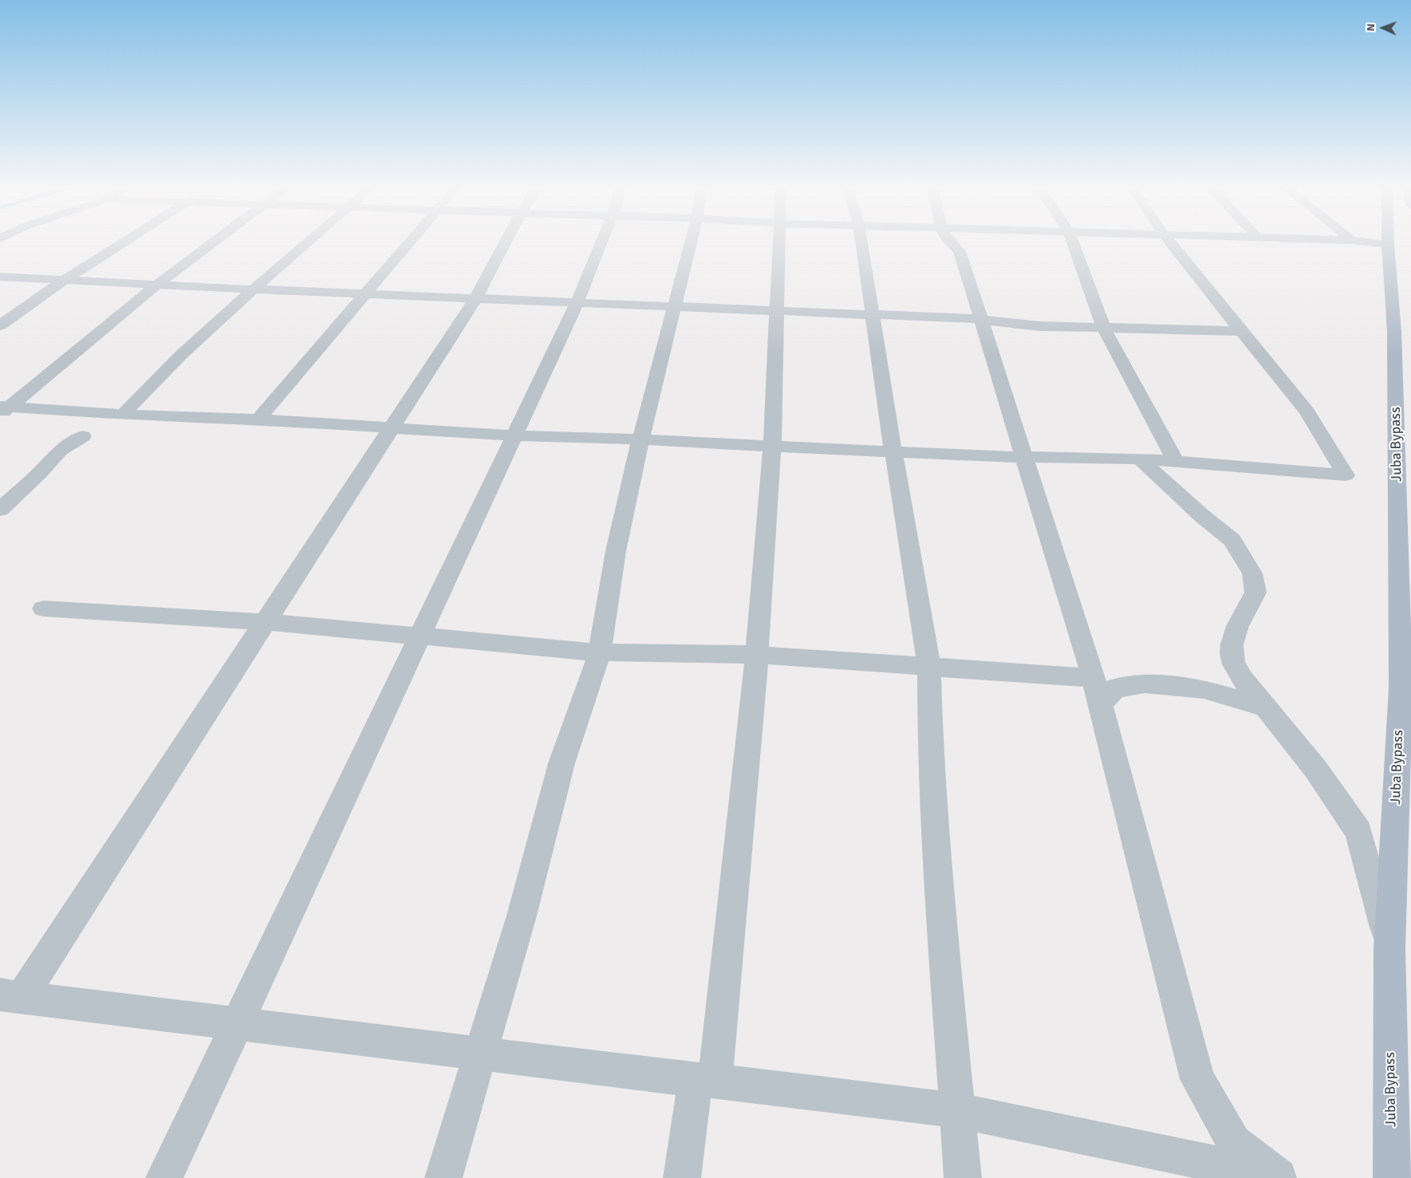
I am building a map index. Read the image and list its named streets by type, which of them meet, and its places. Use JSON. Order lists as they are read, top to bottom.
{
  "streets": {
    "main road": ["Juba Bypass"]
  },
  "north": "left"
}
